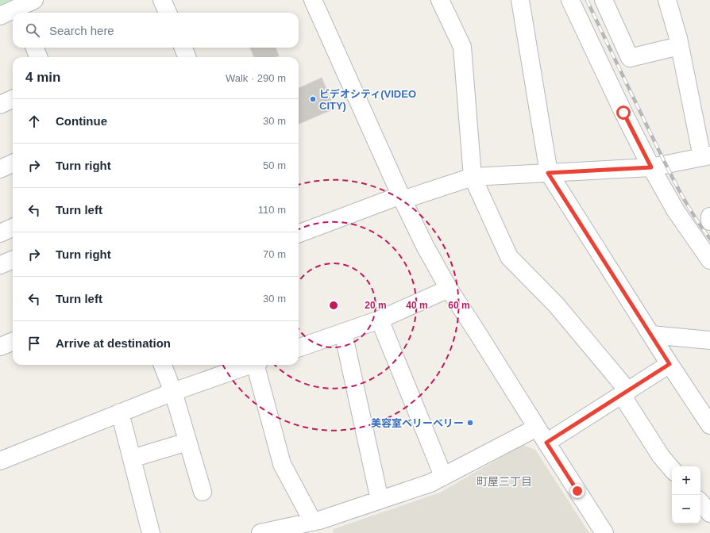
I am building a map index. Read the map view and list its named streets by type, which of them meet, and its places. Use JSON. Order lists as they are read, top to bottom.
{
  "districts": ["町屋三丁目"],
  "places": ["ビデオシティ(VIDEO CITY)", "美容室ベリーベリー"],
  "page": {
    "search": "Search here",
    "heading": ["4 min", "Walk · 290 m"],
    "list": [
      ["Continue", "30 m"],
      ["Turn right", "50 m"],
      ["Turn left", "110 m"],
      ["Turn right", "70 m"],
      ["Turn left", "30 m"],
      "Arrive at destination"
    ],
    "map_buttons": ["+", "−"]
  },
  "rings": ["20 m", "40 m", "60 m"]
}
